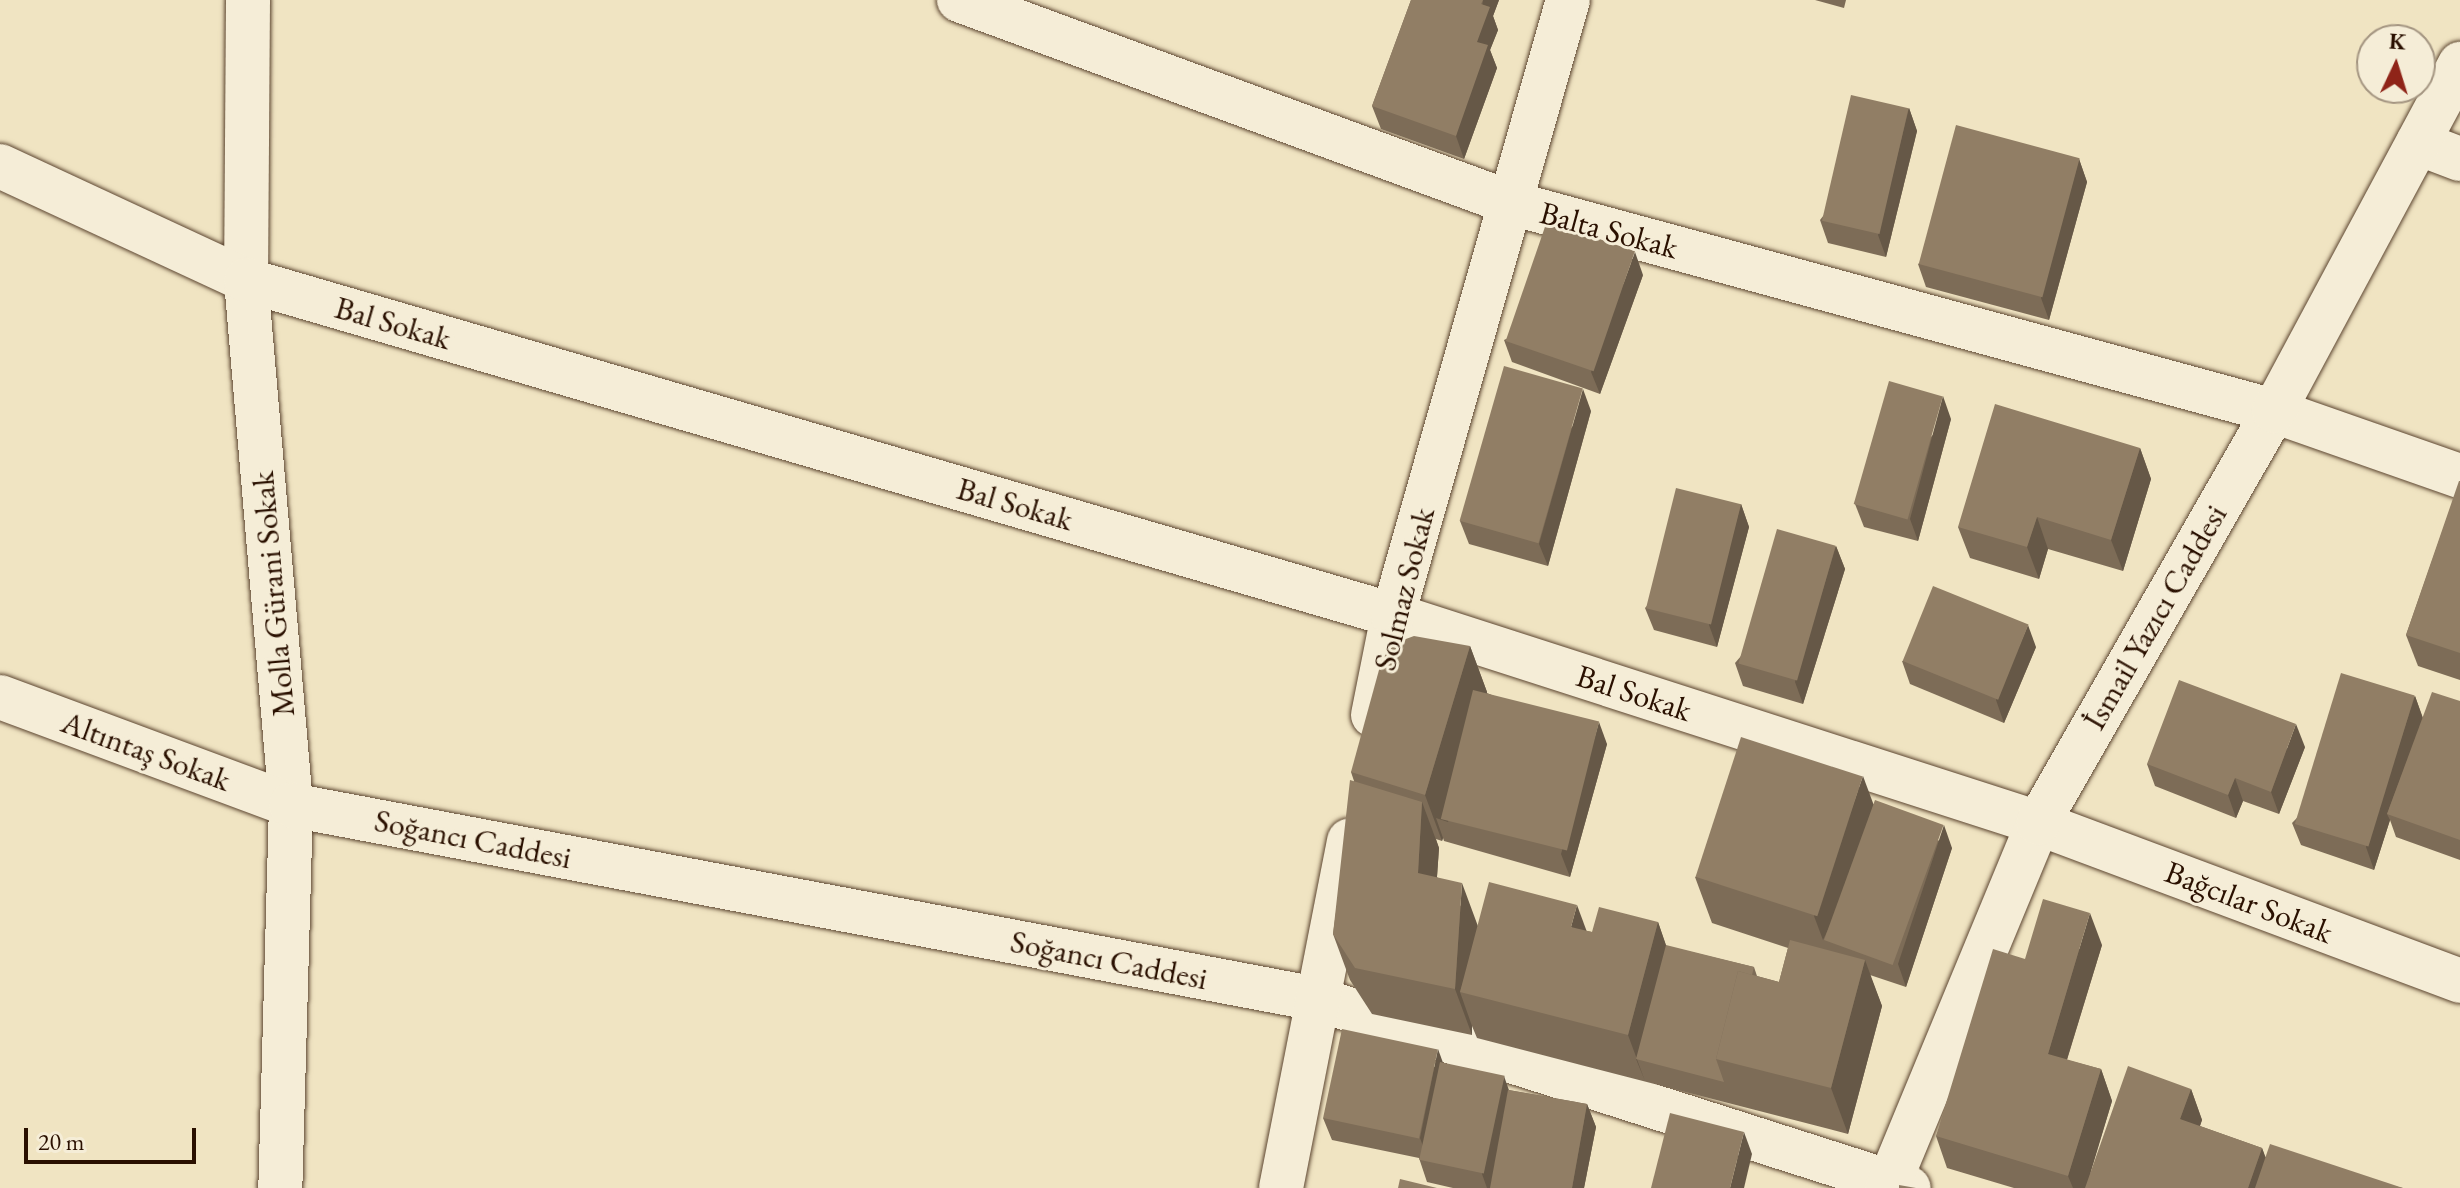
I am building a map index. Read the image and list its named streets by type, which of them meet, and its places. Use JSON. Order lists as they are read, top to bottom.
{
  "streets": {
    "street": [
      "Balta Sokak",
      "Bal Sokak",
      "Solmaz Sokak",
      "Molla Gürani Sokak",
      "İsmail Yazıcı Caddesi",
      "Altıntaş Sokak",
      "Soğancı Caddesi",
      "Bağcılar Sokak"
    ]
  },
  "crossings": [
    ["Balta Sokak", "Solmaz Sokak"],
    ["Balta Sokak", "İsmail Yazıcı Caddesi"],
    ["Bal Sokak", "Solmaz Sokak"],
    ["Bal Sokak", "Molla Gürani Sokak"],
    ["Bal Sokak", "İsmail Yazıcı Caddesi"],
    ["Bal Sokak", "Bağcılar Sokak"],
    ["Molla Gürani Sokak", "Altıntaş Sokak"],
    ["Molla Gürani Sokak", "Soğancı Caddesi"],
    ["İsmail Yazıcı Caddesi", "Soğancı Caddesi"],
    ["İsmail Yazıcı Caddesi", "Bağcılar Sokak"],
    ["Altıntaş Sokak", "Soğancı Caddesi"]
  ],
  "scale_bar": "20 m",
  "north": "top"
}
